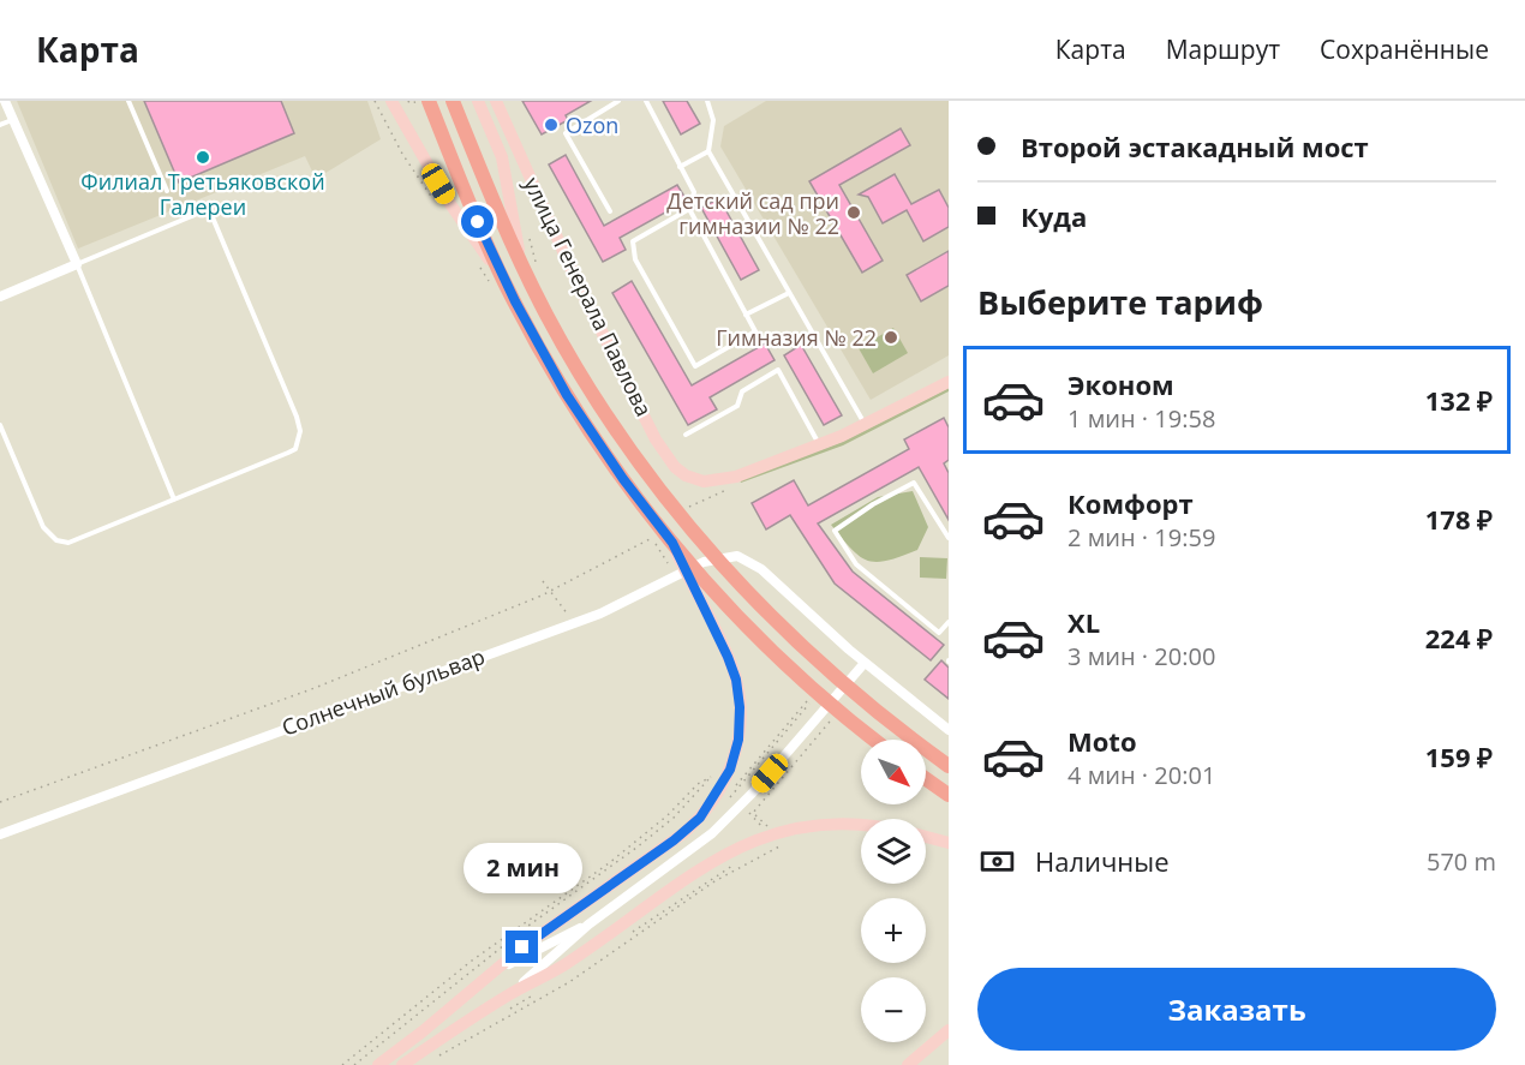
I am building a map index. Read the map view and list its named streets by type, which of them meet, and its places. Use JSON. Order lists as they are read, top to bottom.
{
  "streets": {
    "main road": ["улица Генерала Павлова"],
    "street": ["Солнечный бульвар"]
  },
  "places": [
    "Ozon",
    "Филиал Третьяковской Галереи",
    "Детский сад при гимназии № 22",
    "Гимназия № 22"
  ],
  "north": "bottom right",
  "page": {
    "header": "Карта",
    "nav": ["Карта", "Маршрут", "Сохранённые"],
    "banner": ["Второй эстакадный мост", "Куда"],
    "heading": "Выберите тариф",
    "list": [
      {
        "name": "Эконом",
        "note": "1 мин · 19:58",
        "value": "132 ₽"
      },
      {
        "name": "Комфорт",
        "note": "2 мин · 19:59",
        "value": "178 ₽"
      },
      {
        "name": "XL",
        "note": "3 мин · 20:00",
        "value": "224 ₽"
      },
      {
        "name": "Moto",
        "note": "4 мин · 20:01",
        "value": "159 ₽"
      }
    ],
    "map_buttons": ["+", "−"],
    "pay": ["Наличные", "570 m"],
    "bubble": "2 мин",
    "buttons": "Заказать"
  }
}
